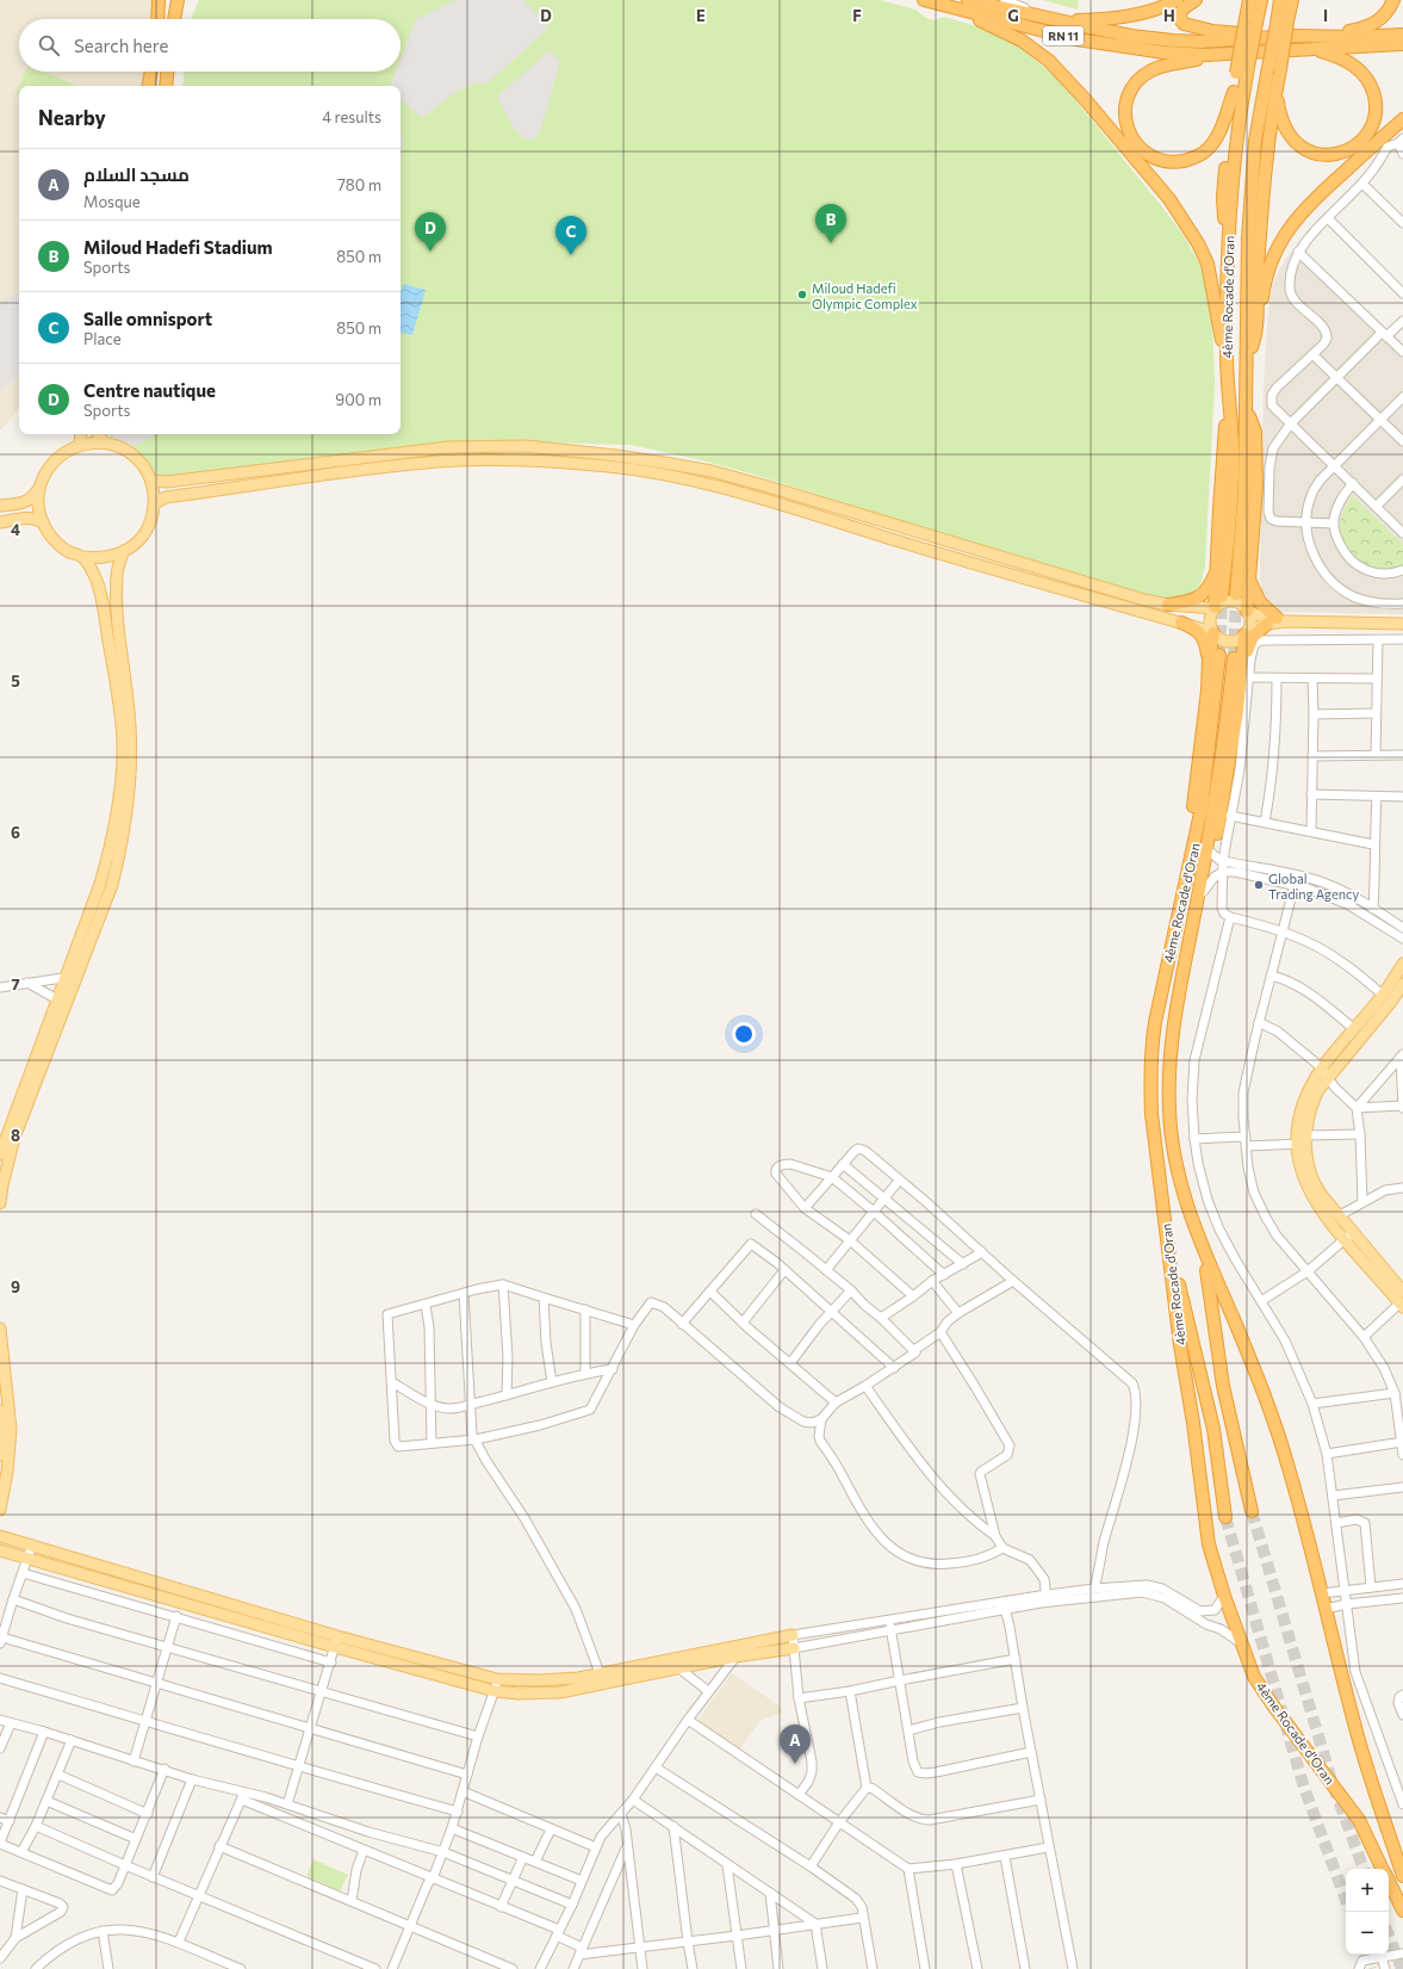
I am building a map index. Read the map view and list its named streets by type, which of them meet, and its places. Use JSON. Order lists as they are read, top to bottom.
{
  "streets": {
    "highway": ["RN 11", "4ème Rocade d'Oran"]
  },
  "places": ["Miloud Hadefi Olympic Complex", "Global Trading Agency"],
  "page": {
    "search": "Search here",
    "heading": ["Nearby", "4 results"],
    "list": [
      {
        "mark": "A",
        "name": "مسجد السلام",
        "note": "Mosque",
        "value": "780 m"
      },
      {
        "mark": "B",
        "name": "Miloud Hadefi Stadium",
        "note": "Sports",
        "value": "850 m"
      },
      {
        "mark": "C",
        "name": "Salle omnisport",
        "note": "Place",
        "value": "850 m"
      },
      {
        "mark": "D",
        "name": "Centre nautique",
        "note": "Sports",
        "value": "900 m"
      }
    ],
    "pins": [
      "B",
      "D",
      "C",
      "A"
    ],
    "map_buttons": ["+", "−"]
  },
  "grid": {
    "columns": [
      "D",
      "E",
      "F",
      "G",
      "H",
      "I"
    ],
    "rows": [
      "4",
      "5",
      "6",
      "7",
      "8",
      "9"
    ]
  }
}
